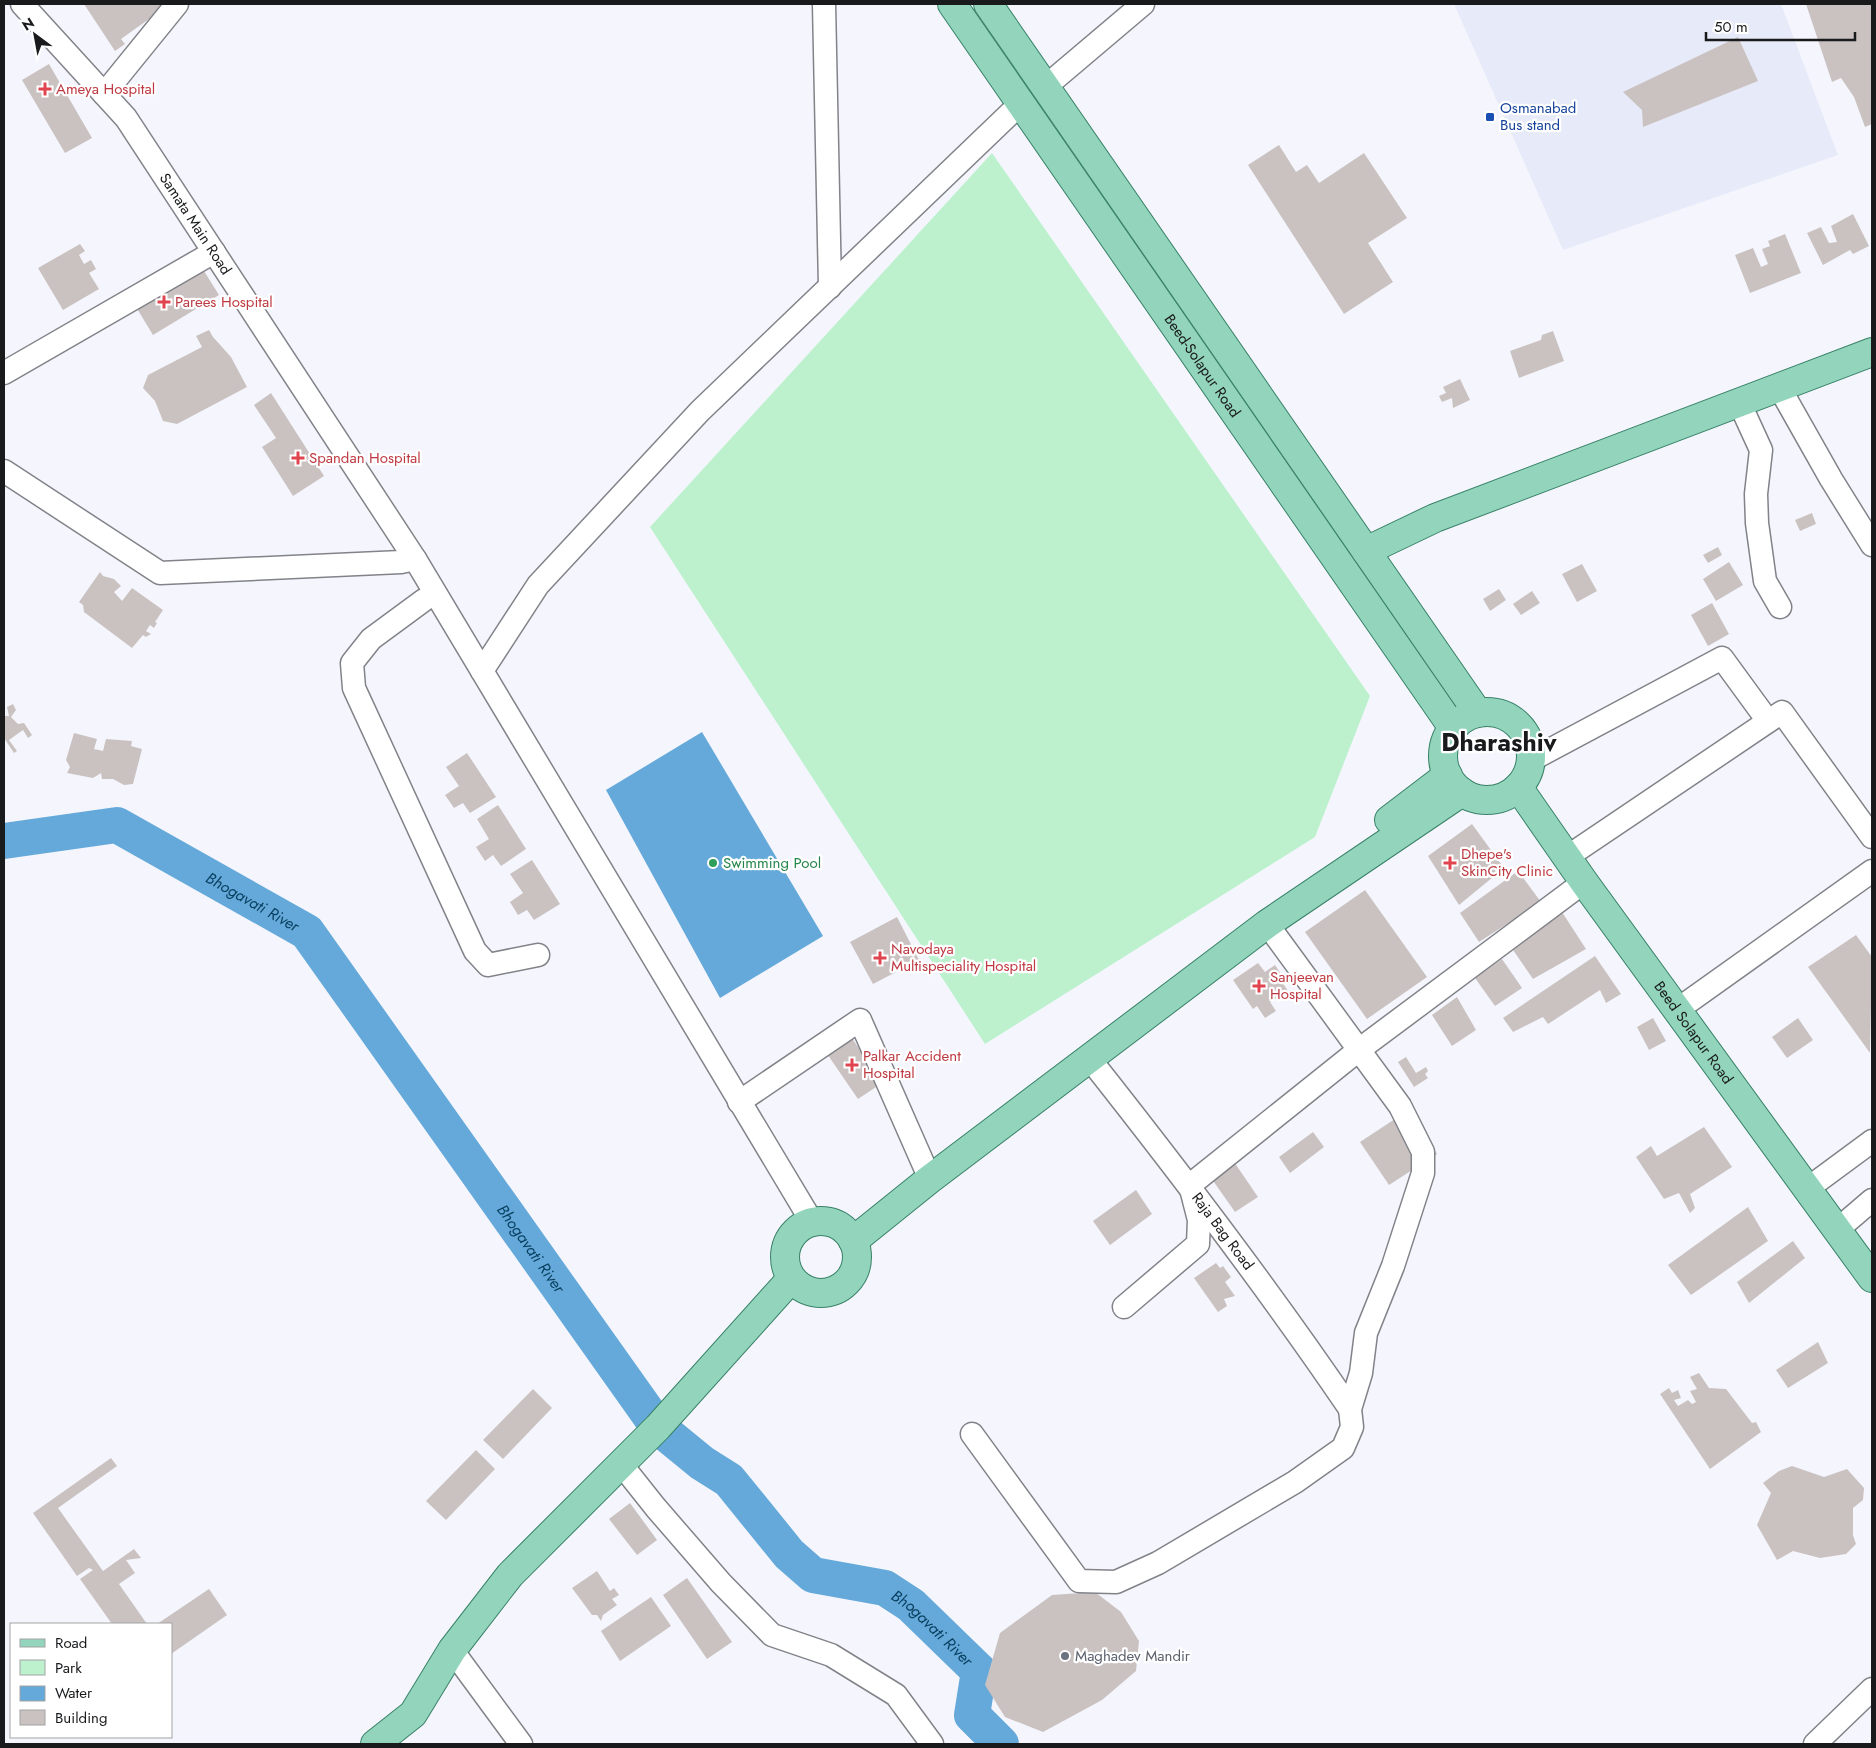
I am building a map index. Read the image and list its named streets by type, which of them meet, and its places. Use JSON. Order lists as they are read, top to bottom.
{
  "streets": {
    "main road": ["Beed-Solapur Road", "Beed Solapur Road"],
    "street": ["Samata Main Road", "Raja Bag Road"]
  },
  "crossings": [
    ["Beed-Solapur Road", "Beed Solapur Road"]
  ],
  "districts": ["Dharashiv"],
  "water": ["Bhogavati River"],
  "places": {
    "health": [
      "Ameya Hospital",
      "Parees Hospital",
      "Spandan Hospital",
      "Dhepe's SkinCity Clinic",
      "Navodaya Multispeciality Hospital",
      "Sanjeevan Hospital",
      "Palkar Accident Hospital"
    ],
    "transit": ["Osmanabad Bus stand"],
    "other": ["Swimming Pool", "Maghadev Mandir"]
  },
  "legend": [
    "Road",
    "Park",
    "Water",
    "Building"
  ],
  "scale_bar": "50 m",
  "north": "top left"
}
